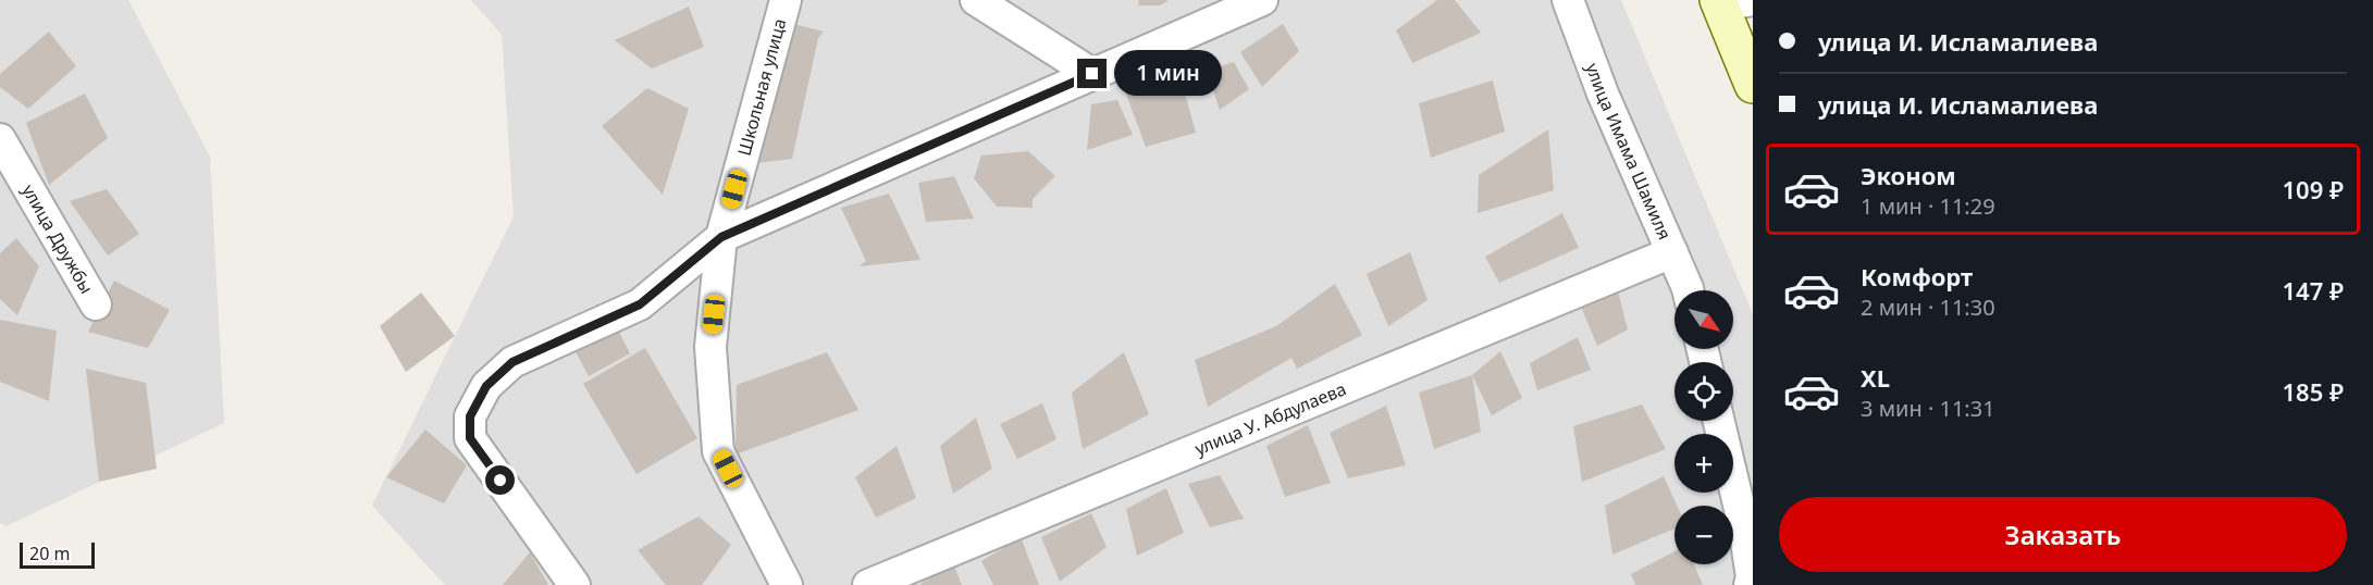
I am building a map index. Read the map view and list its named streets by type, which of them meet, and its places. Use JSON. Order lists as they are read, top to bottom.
{
  "streets": {
    "street": [
      "Школьная улица",
      "улица Имама Шамиля",
      "улица Дружбы",
      "улица У. Абдулаева"
    ]
  },
  "crossings": [
    ["улица Имама Шамиля", "улица У. Абдулаева"]
  ],
  "scale_bar": "20 m",
  "north": "bottom right",
  "page": {
    "banner": ["улица И. Исламалиева", "улица И. Исламалиева"],
    "bubble": "1 мин",
    "list": [
      {
        "name": "Эконом",
        "note": "1 мин · 11:29",
        "value": "109 ₽"
      },
      {
        "name": "Комфорт",
        "note": "2 мин · 11:30",
        "value": "147 ₽"
      },
      {
        "name": "XL",
        "note": "3 мин · 11:31",
        "value": "185 ₽"
      }
    ],
    "map_buttons": ["+", "−"],
    "buttons": "Заказать",
    "scale": "20 m"
  }
}
